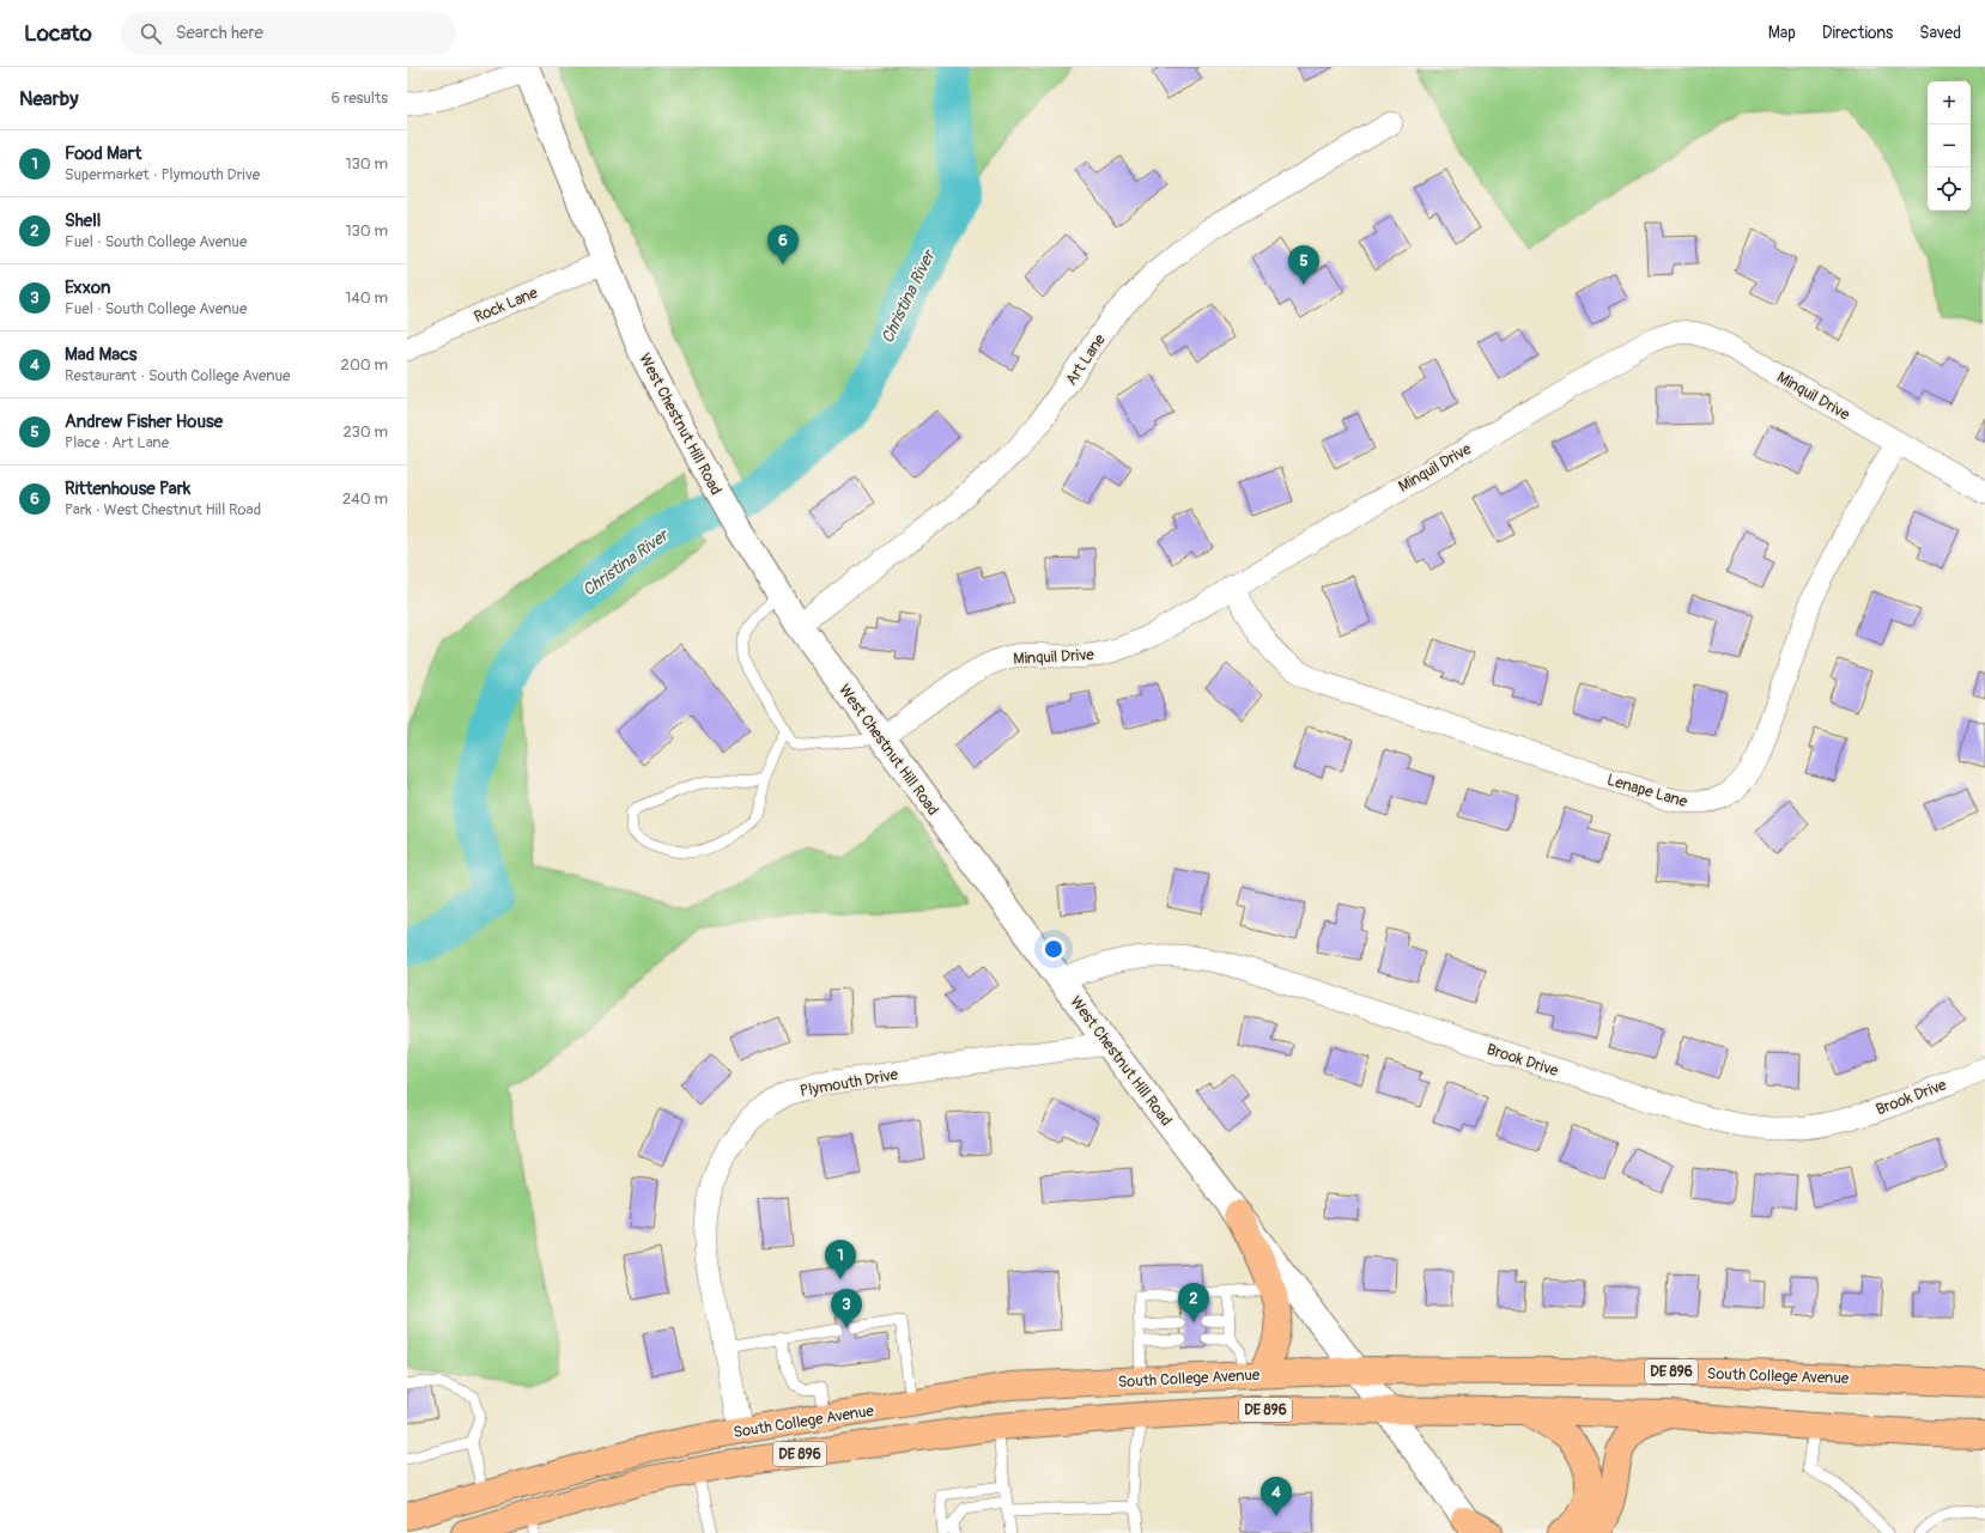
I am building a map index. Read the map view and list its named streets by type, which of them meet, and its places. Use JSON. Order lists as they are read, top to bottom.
{
  "streets": {
    "main road": ["DE 896", "South College Avenue"],
    "street": [
      "Rock Lane",
      "Art Lane",
      "Minquil Drive",
      "West Chestnut Hill Road",
      "Lenape Lane",
      "Brook Drive",
      "Plymouth Drive"
    ]
  },
  "crossings": [
    ["Rock Lane", "West Chestnut Hill Road"],
    ["Art Lane", "West Chestnut Hill Road"],
    ["Minquil Drive", "West Chestnut Hill Road"],
    ["Minquil Drive", "Lenape Lane"],
    ["West Chestnut Hill Road", "Brook Drive"],
    ["West Chestnut Hill Road", "Plymouth Drive"],
    ["West Chestnut Hill Road", "South College Avenue"],
    ["Plymouth Drive", "South College Avenue"]
  ],
  "water": ["Christina River"],
  "page": {
    "header": "Locato",
    "search": "Search here",
    "nav": ["Map", "Directions", "Saved"],
    "heading": ["Nearby", "6 results"],
    "map_buttons": ["+", "−"],
    "list": [
      {
        "mark": "1",
        "name": "Food Mart",
        "note": "Supermarket · Plymouth Drive",
        "value": "130 m"
      },
      {
        "mark": "2",
        "name": "Shell",
        "note": "Fuel · South College Avenue",
        "value": "130 m"
      },
      {
        "mark": "3",
        "name": "Exxon",
        "note": "Fuel · South College Avenue",
        "value": "140 m"
      },
      {
        "mark": "4",
        "name": "Mad Macs",
        "note": "Restaurant · South College Avenue",
        "value": "200 m"
      },
      {
        "mark": "5",
        "name": "Andrew Fisher House",
        "note": "Place · Art Lane",
        "value": "230 m"
      },
      {
        "mark": "6",
        "name": "Rittenhouse Park",
        "note": "Park · West Chestnut Hill Road",
        "value": "240 m"
      }
    ],
    "pins": [
      "6",
      "5",
      "1",
      "2",
      "3",
      "4"
    ]
  }
}
